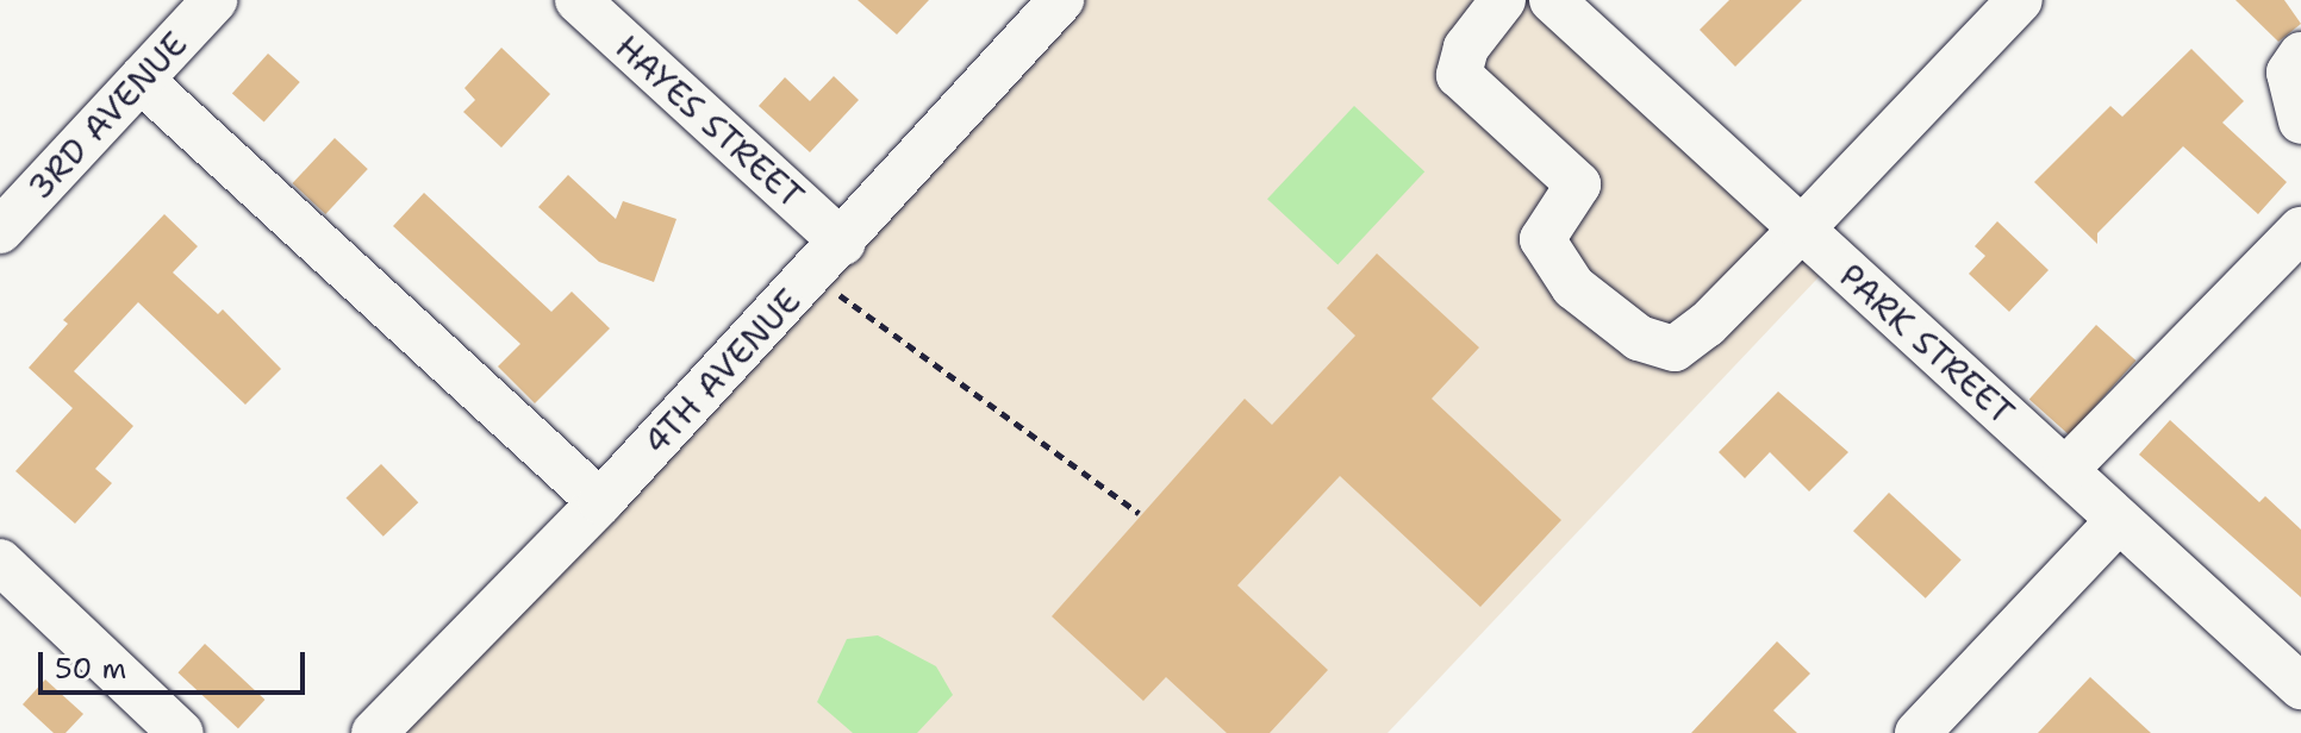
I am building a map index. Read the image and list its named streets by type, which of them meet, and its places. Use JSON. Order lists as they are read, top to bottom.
{
  "streets": {
    "street": [
      "3RD AVENUE",
      "HAYES STREET",
      "PARK STREET",
      "4TH AVENUE"
    ]
  },
  "crossings": [
    ["HAYES STREET", "4TH AVENUE"]
  ],
  "scale_bar": "50 m"
}
